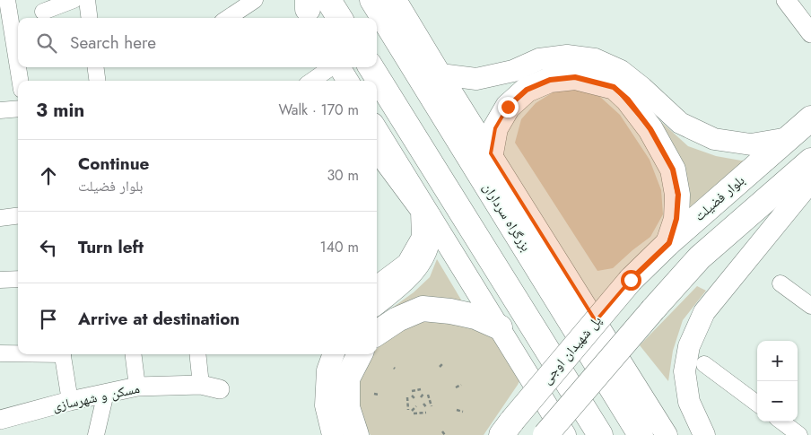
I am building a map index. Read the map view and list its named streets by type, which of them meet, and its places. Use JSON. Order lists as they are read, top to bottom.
{
  "streets": {
    "main road": ["بلوار فضیلت", "بزرگراه سرداران", "پل شهیدان اوجی"],
    "street": ["مسکن و شهرسازی"]
  },
  "crossings": [
    ["بلوار فضیلت", "پل شهیدان اوجی"]
  ],
  "page": {
    "search": "Search here",
    "heading": ["3 min", "Walk · 170 m"],
    "list": [
      ["Continue", "بلوار فضیلت", "30 m"],
      ["Turn left", "140 m"],
      "Arrive at destination"
    ],
    "map_buttons": ["+", "−"]
  }
}
